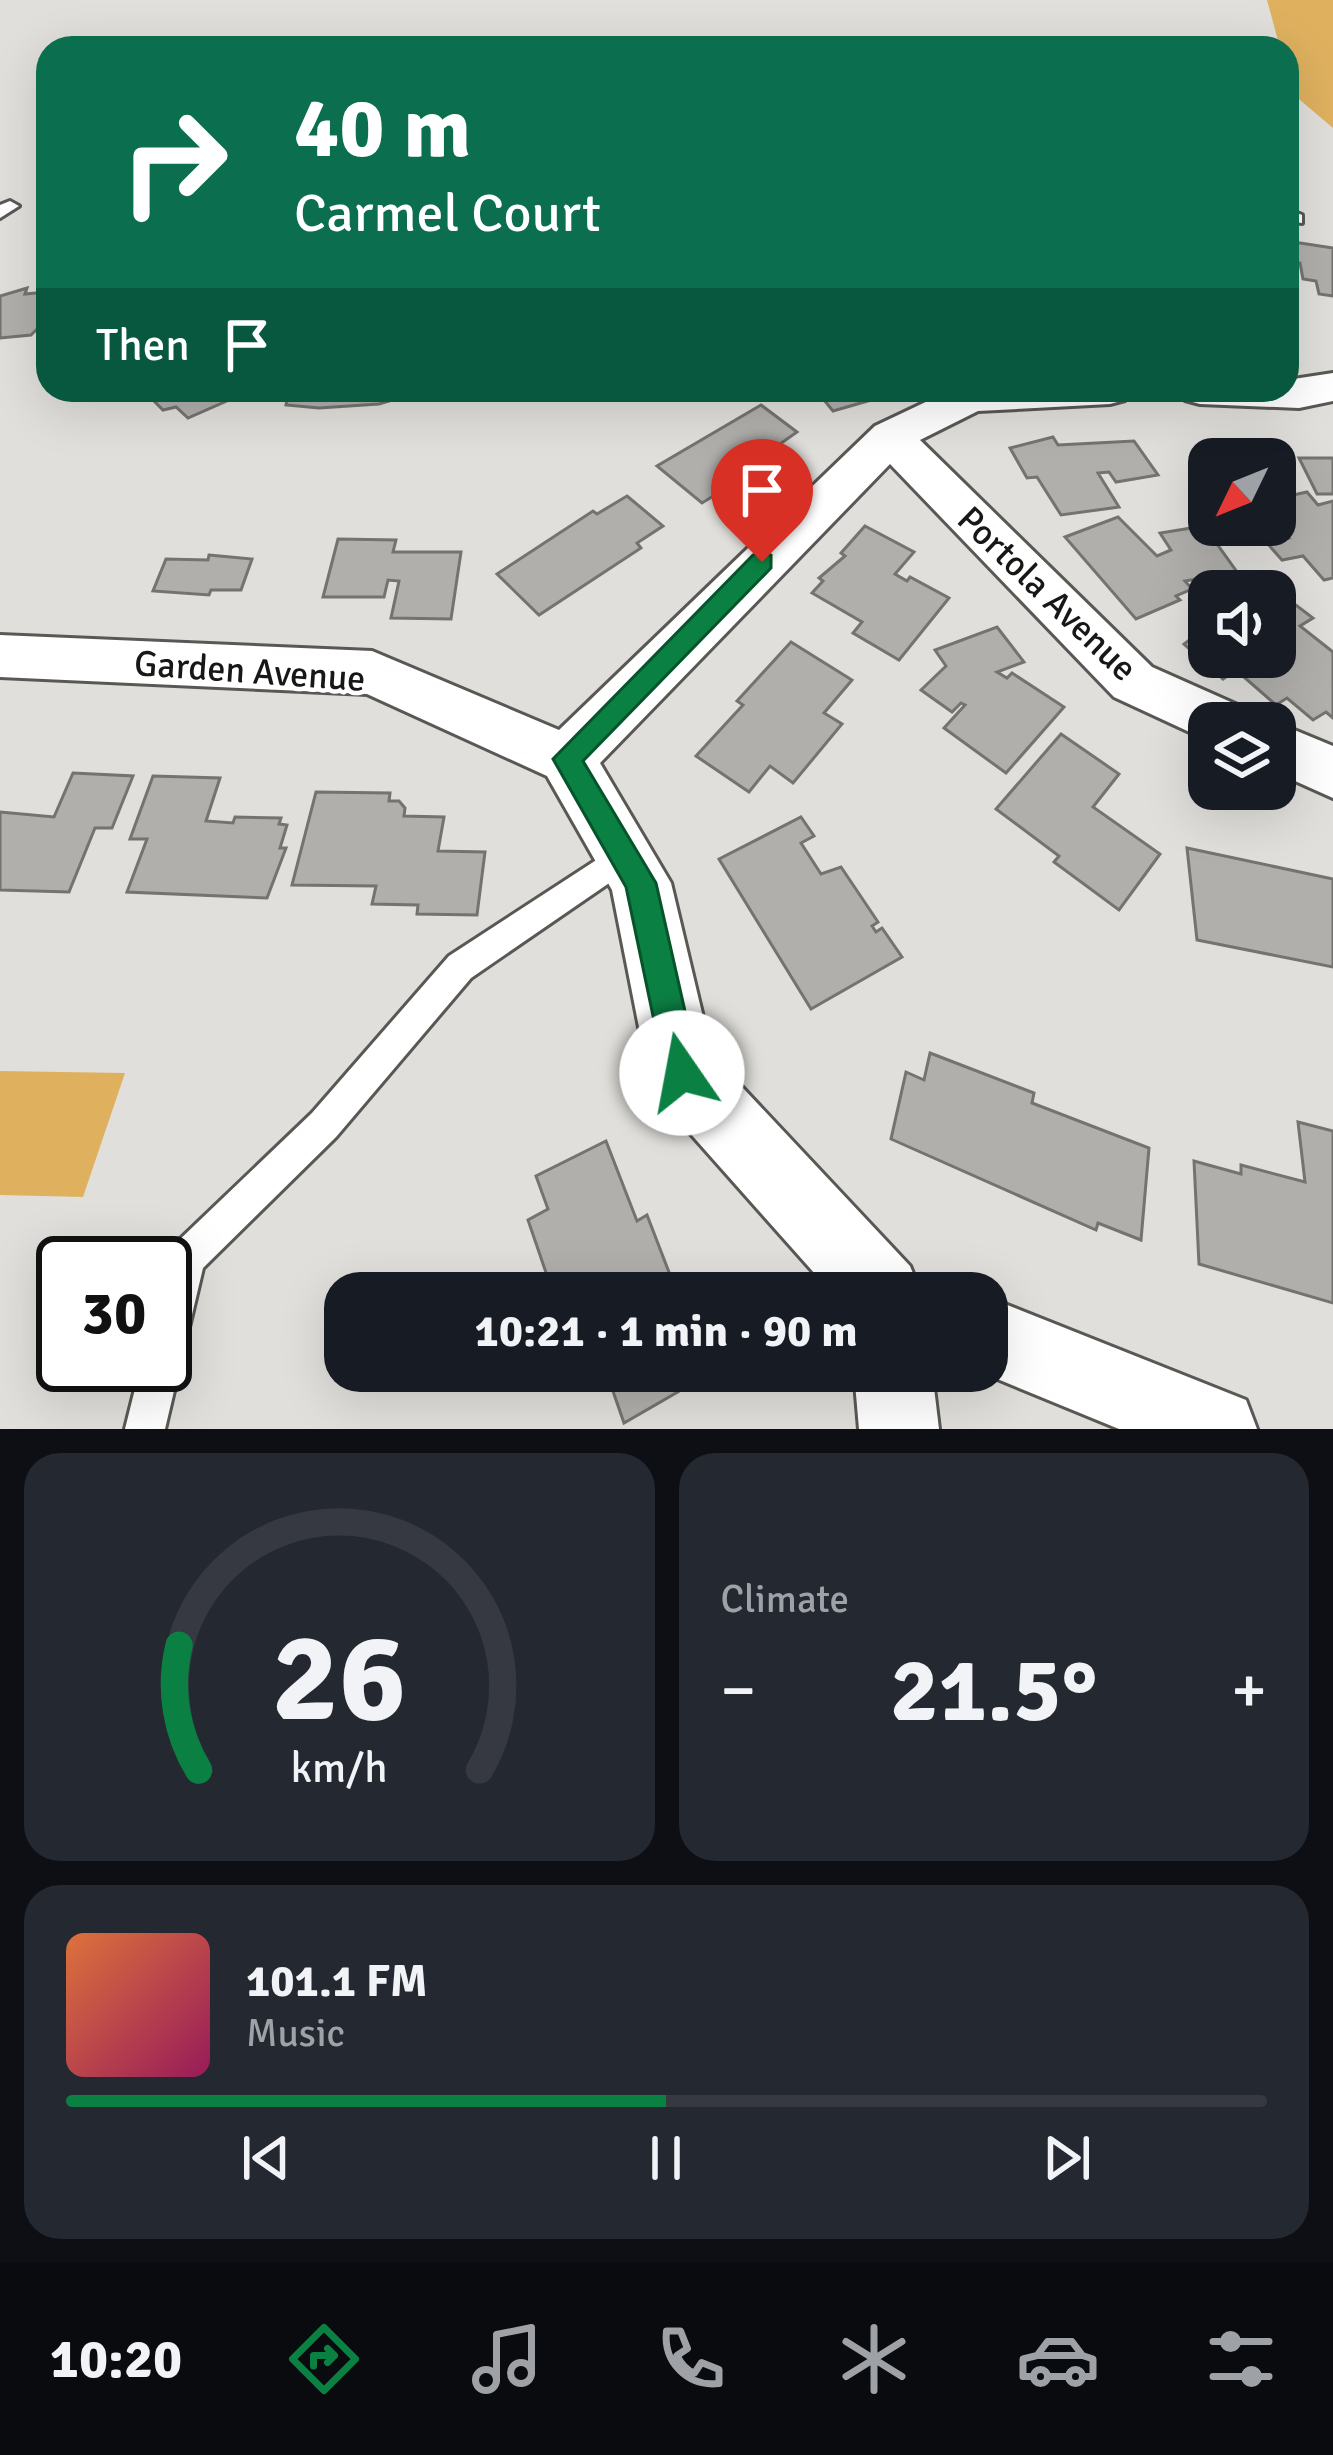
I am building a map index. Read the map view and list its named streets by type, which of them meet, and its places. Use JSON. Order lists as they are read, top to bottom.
{
  "streets": {
    "street": ["Portola Avenue", "Garden Avenue"]
  },
  "north": "bottom left",
  "page": {
    "turn": ["40 m", "Carmel Court"],
    "then": "Then",
    "limit": "30",
    "trip": "10:21 · 1 min · 90 m",
    "tile": "Climate",
    "heat": ["−", "21.5°", "+"],
    "song": ["101.1 FM", "Music"],
    "tabs": "10:20",
    "gauge": ["26", "km/h"]
  }
}
